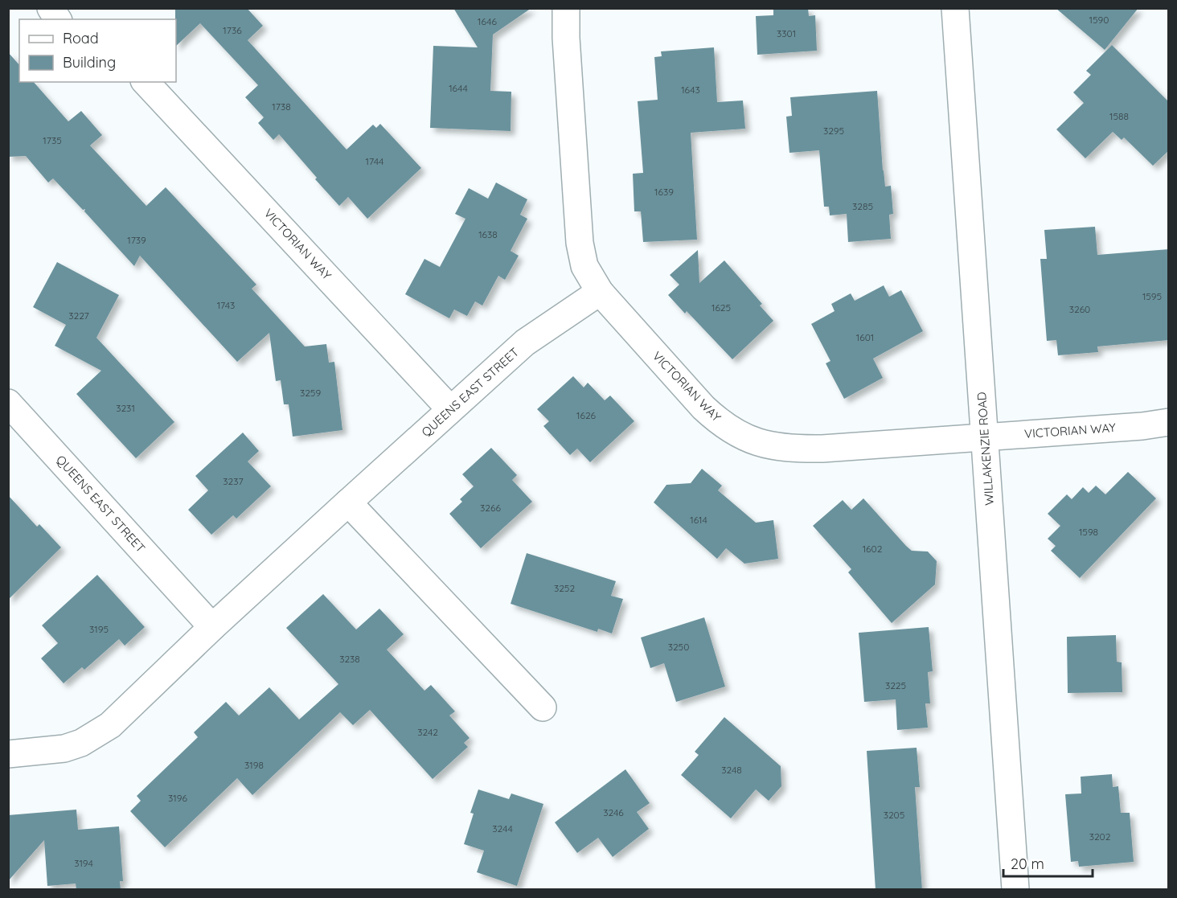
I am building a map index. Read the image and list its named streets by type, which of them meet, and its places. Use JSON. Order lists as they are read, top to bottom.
{
  "streets": {
    "street": ["VICTORIAN WAY", "QUEENS EAST STREET", "WILLAKENZIE ROAD"]
  },
  "crossings": [
    ["VICTORIAN WAY", "QUEENS EAST STREET"],
    ["VICTORIAN WAY", "WILLAKENZIE ROAD"]
  ],
  "house_numbers": [
    "1590",
    "1646",
    "1736",
    "3301",
    "1644",
    "1643",
    "1738",
    "1588",
    "3295",
    "1735",
    "1744",
    "1639",
    "3285",
    "1638",
    "1739",
    "1595",
    "1743",
    "1625",
    "3260",
    "3227",
    "1601",
    "3259",
    "3231",
    "1626",
    "3237",
    "3266",
    "1614",
    "1598",
    "1602",
    "3252",
    "3195",
    "3250",
    "3238",
    "3225",
    "3242",
    "3198",
    "3248",
    "3196",
    "3246",
    "3205",
    "3244",
    "3202",
    "3194"
  ],
  "legend": ["Road", "Building"],
  "scale_bar": "20 m"
}
